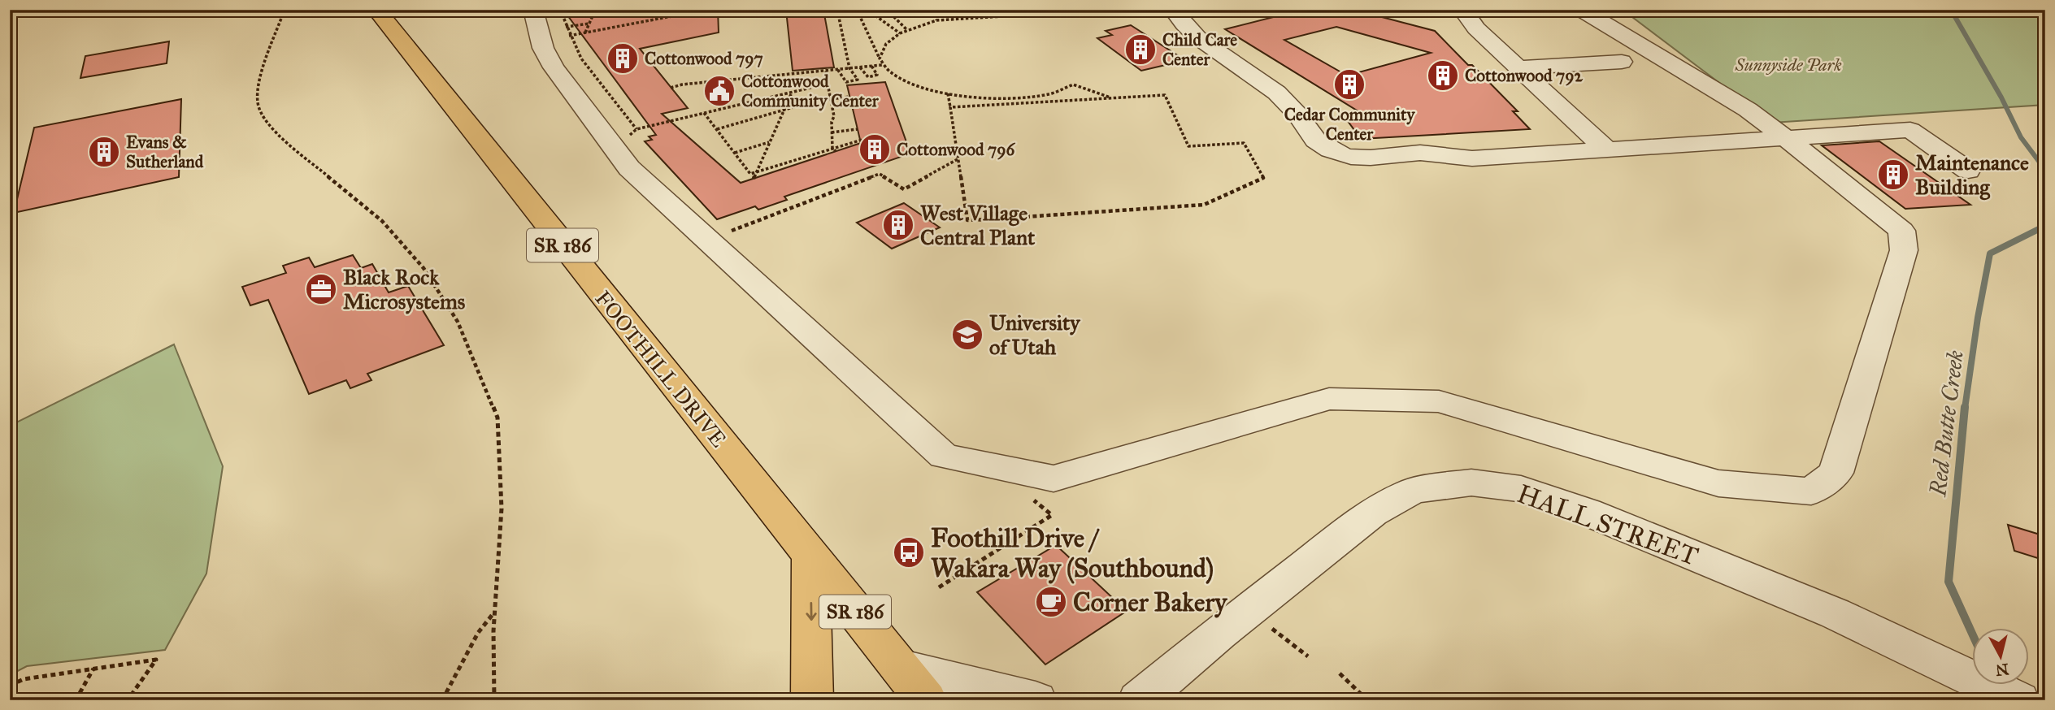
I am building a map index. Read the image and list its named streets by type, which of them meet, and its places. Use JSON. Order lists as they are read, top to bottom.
{
  "streets": {
    "main road": ["SR 186", "FOOTHILL DRIVE"],
    "street": ["HALL STREET"]
  },
  "water": ["Red Butte Creek"],
  "parks": ["Sunnyside Park"],
  "places": {
    "building": [
      "Child Care Center",
      "Cottonwood 797",
      "Cottonwood 792",
      "Cedar Community Center",
      "Cottonwood 796",
      "Evans & Sutherland",
      "Maintenance Building",
      "West Village Central Plant"
    ],
    "public building": ["Cottonwood Community Center"],
    "office": ["Black Rock Microsystems"],
    "school or university": ["University of Utah"],
    "bus stop": ["Foothill Drive / Wakara Way (Southbound)"],
    "cafe": ["Corner Bakery"]
  },
  "north": "bottom"
}
